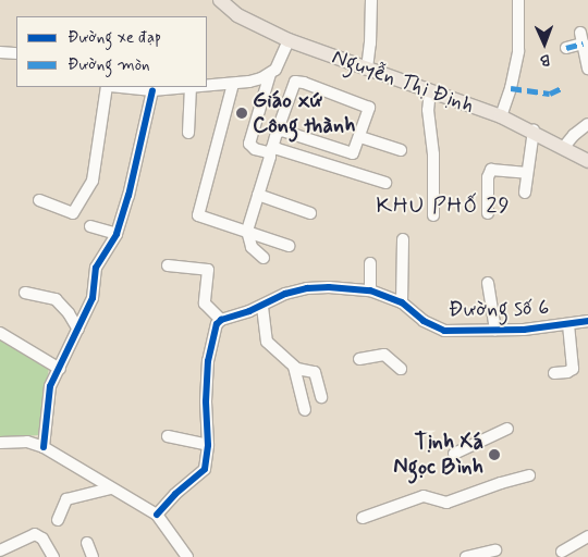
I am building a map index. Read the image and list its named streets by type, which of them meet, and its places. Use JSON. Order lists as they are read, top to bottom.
{
  "streets": {
    "main road": ["Nguyễn Thị Định"],
    "street": ["Đường số 6"]
  },
  "districts": ["KHU PHỐ 29"],
  "places": ["Giáo xứ Công thành", "Tịnh Xá Ngọc Bình"],
  "legend": ["Đường xe đạp", "Đường mòn"],
  "north": "bottom"
}
